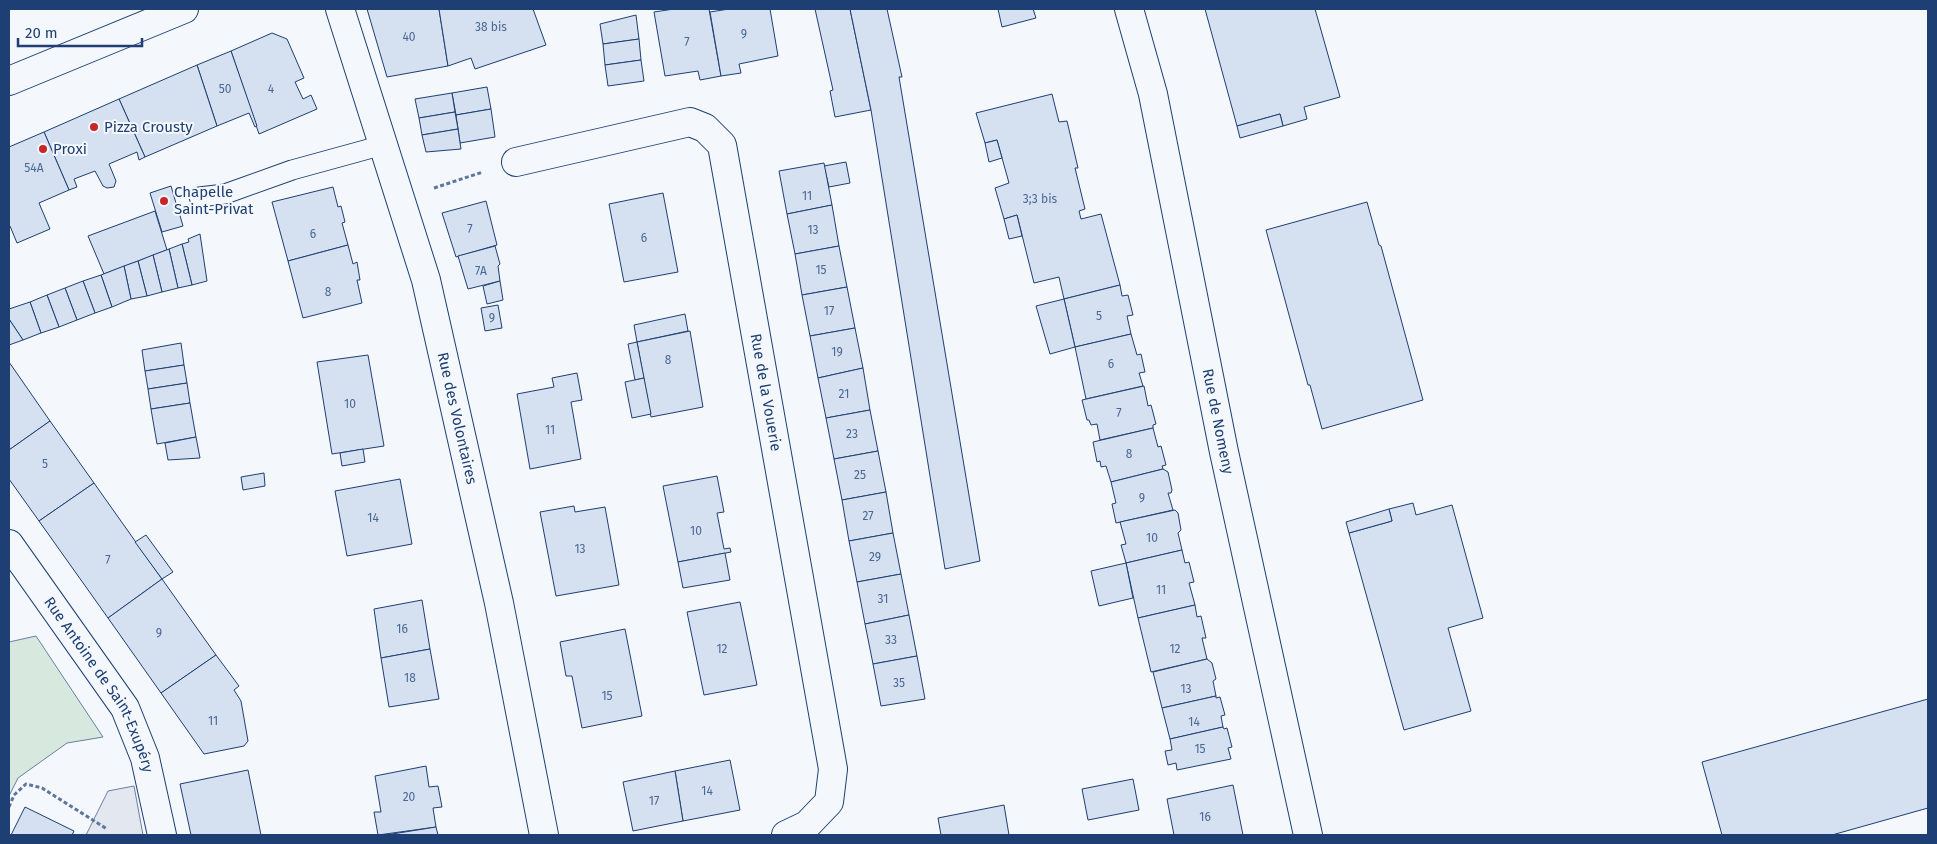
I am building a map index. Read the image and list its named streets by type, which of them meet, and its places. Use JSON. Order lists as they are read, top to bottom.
{
  "streets": {
    "street": [
      "Rue de la Vouerie",
      "Rue des Volontaires",
      "Rue de Nomeny",
      "Rue Antoine de Saint-Exupéry"
    ]
  },
  "places": ["Pizza Crousty", "Proxi", "Chapelle Saint-Privat"],
  "house_numbers": [
    "38 bis",
    "9",
    "40",
    "7",
    "50",
    "4",
    "54A",
    "11",
    "3;3 bis",
    "7",
    "13",
    "6",
    "6",
    "15",
    "7A",
    "8",
    "17",
    "5",
    "9",
    "19",
    "8",
    "6",
    "21",
    "10",
    "7",
    "11",
    "23",
    "8",
    "5",
    "25",
    "9",
    "27",
    "14",
    "10",
    "10",
    "13",
    "29",
    "7",
    "11",
    "31",
    "16",
    "9",
    "33",
    "12",
    "12",
    "18",
    "35",
    "13",
    "15",
    "11",
    "14",
    "15",
    "14",
    "20",
    "17",
    "16"
  ],
  "scale_bar": "20 m"
}
